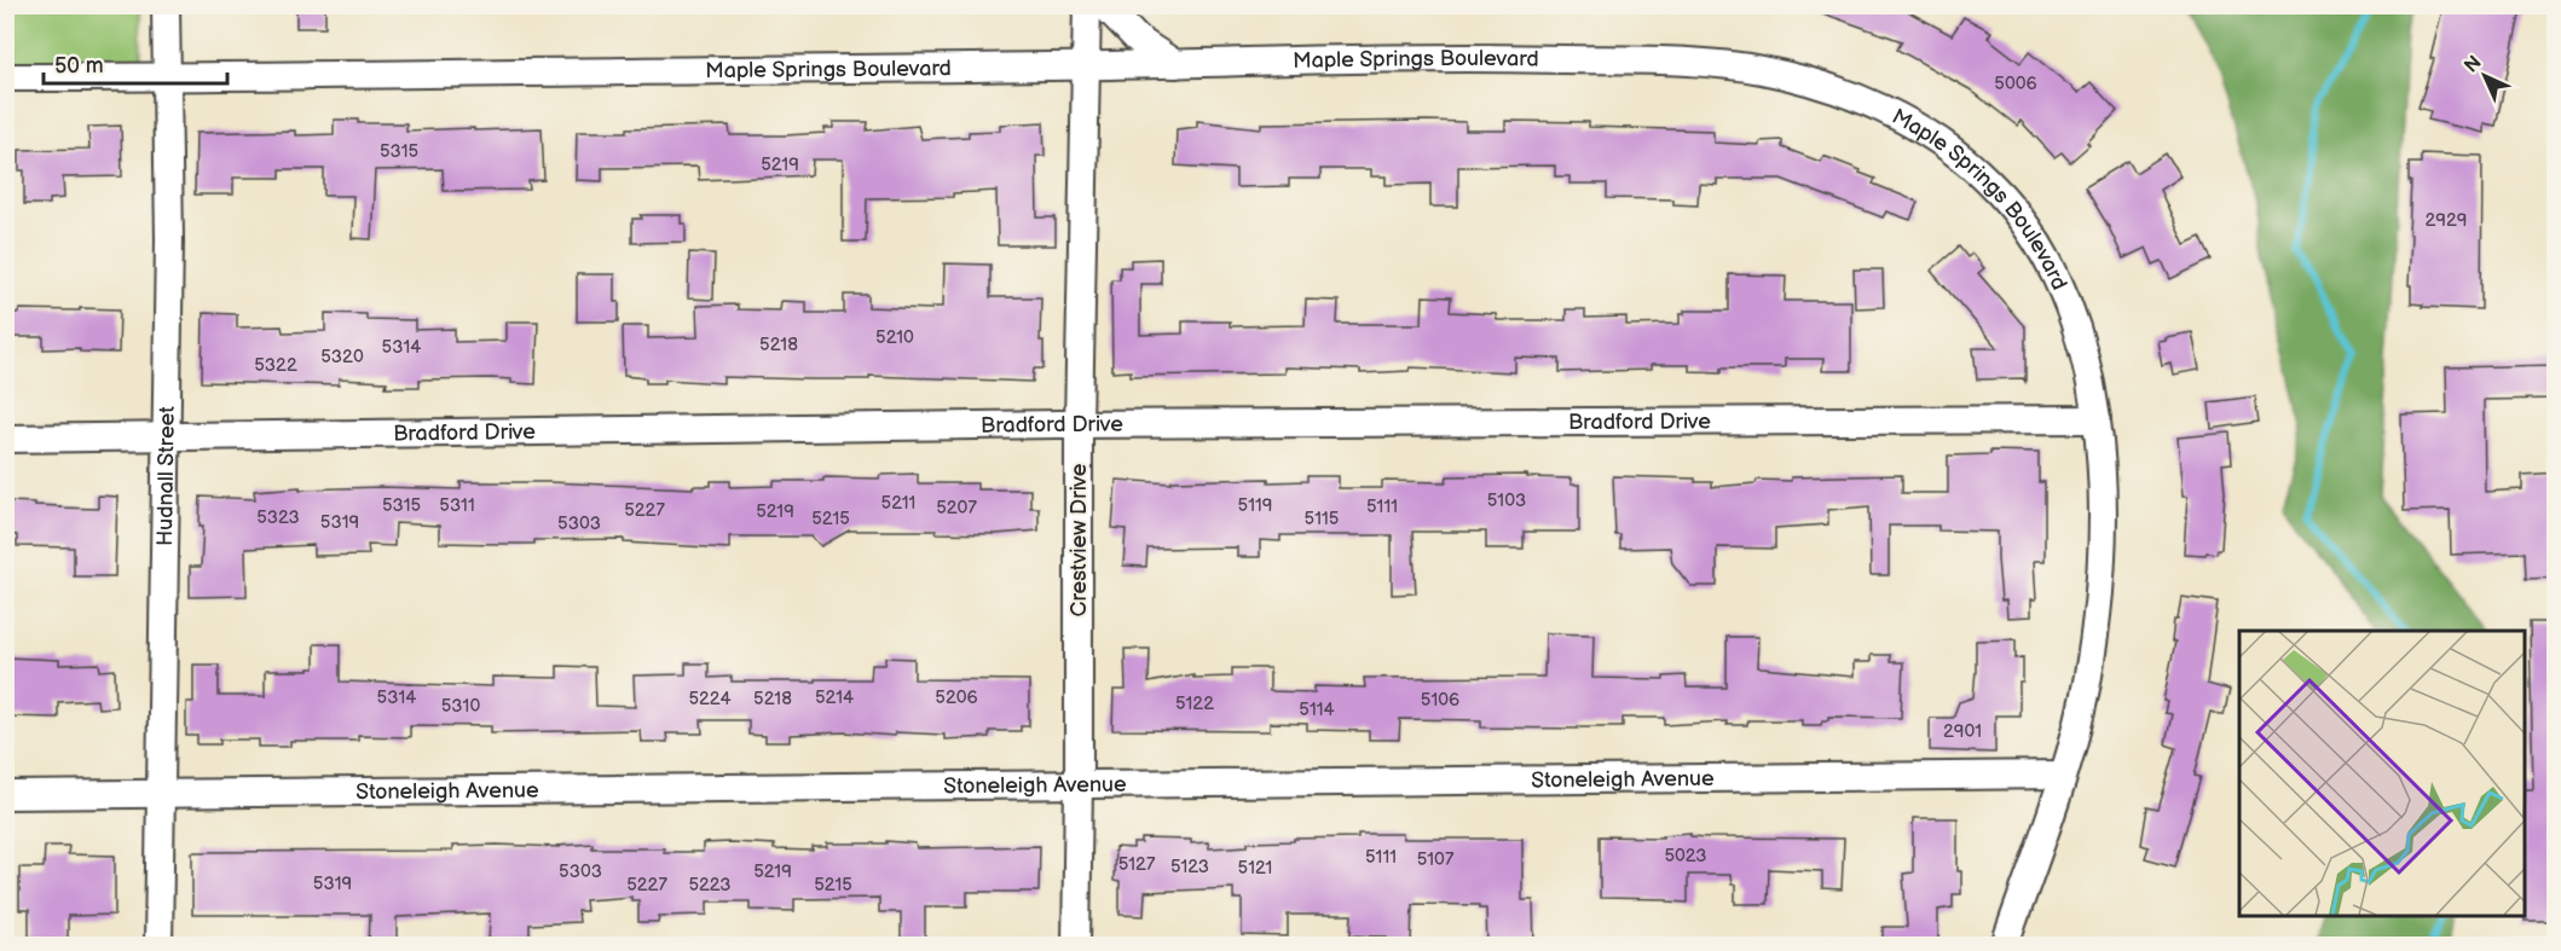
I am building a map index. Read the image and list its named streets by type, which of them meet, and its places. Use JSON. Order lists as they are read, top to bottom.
{
  "streets": {
    "street": [
      "Maple Springs Boulevard",
      "Bradford Drive",
      "Hudnall Street",
      "Crestview Drive",
      "Stoneleigh Avenue"
    ]
  },
  "crossings": [
    ["Maple Springs Boulevard", "Bradford Drive"],
    ["Maple Springs Boulevard", "Hudnall Street"],
    ["Maple Springs Boulevard", "Crestview Drive"],
    ["Maple Springs Boulevard", "Stoneleigh Avenue"],
    ["Bradford Drive", "Hudnall Street"],
    ["Bradford Drive", "Crestview Drive"],
    ["Hudnall Street", "Stoneleigh Avenue"],
    ["Crestview Drive", "Stoneleigh Avenue"]
  ],
  "house_numbers": [
    "5006",
    "5315",
    "5219",
    "2929",
    "5210",
    "5218",
    "5314",
    "5320",
    "5322",
    "5103",
    "5211",
    "5315",
    "5311",
    "5119",
    "5111",
    "5207",
    "5227",
    "5219",
    "5323",
    "5215",
    "5115",
    "5319",
    "5303",
    "5314",
    "5214",
    "5206",
    "5224",
    "5218",
    "5106",
    "5122",
    "5310",
    "5114",
    "2901",
    "5023",
    "5111",
    "5107",
    "5127",
    "5123",
    "5121",
    "5303",
    "5219",
    "5319",
    "5227",
    "5223",
    "5215"
  ],
  "scale_bar": "50 m",
  "north": "top left"
}
